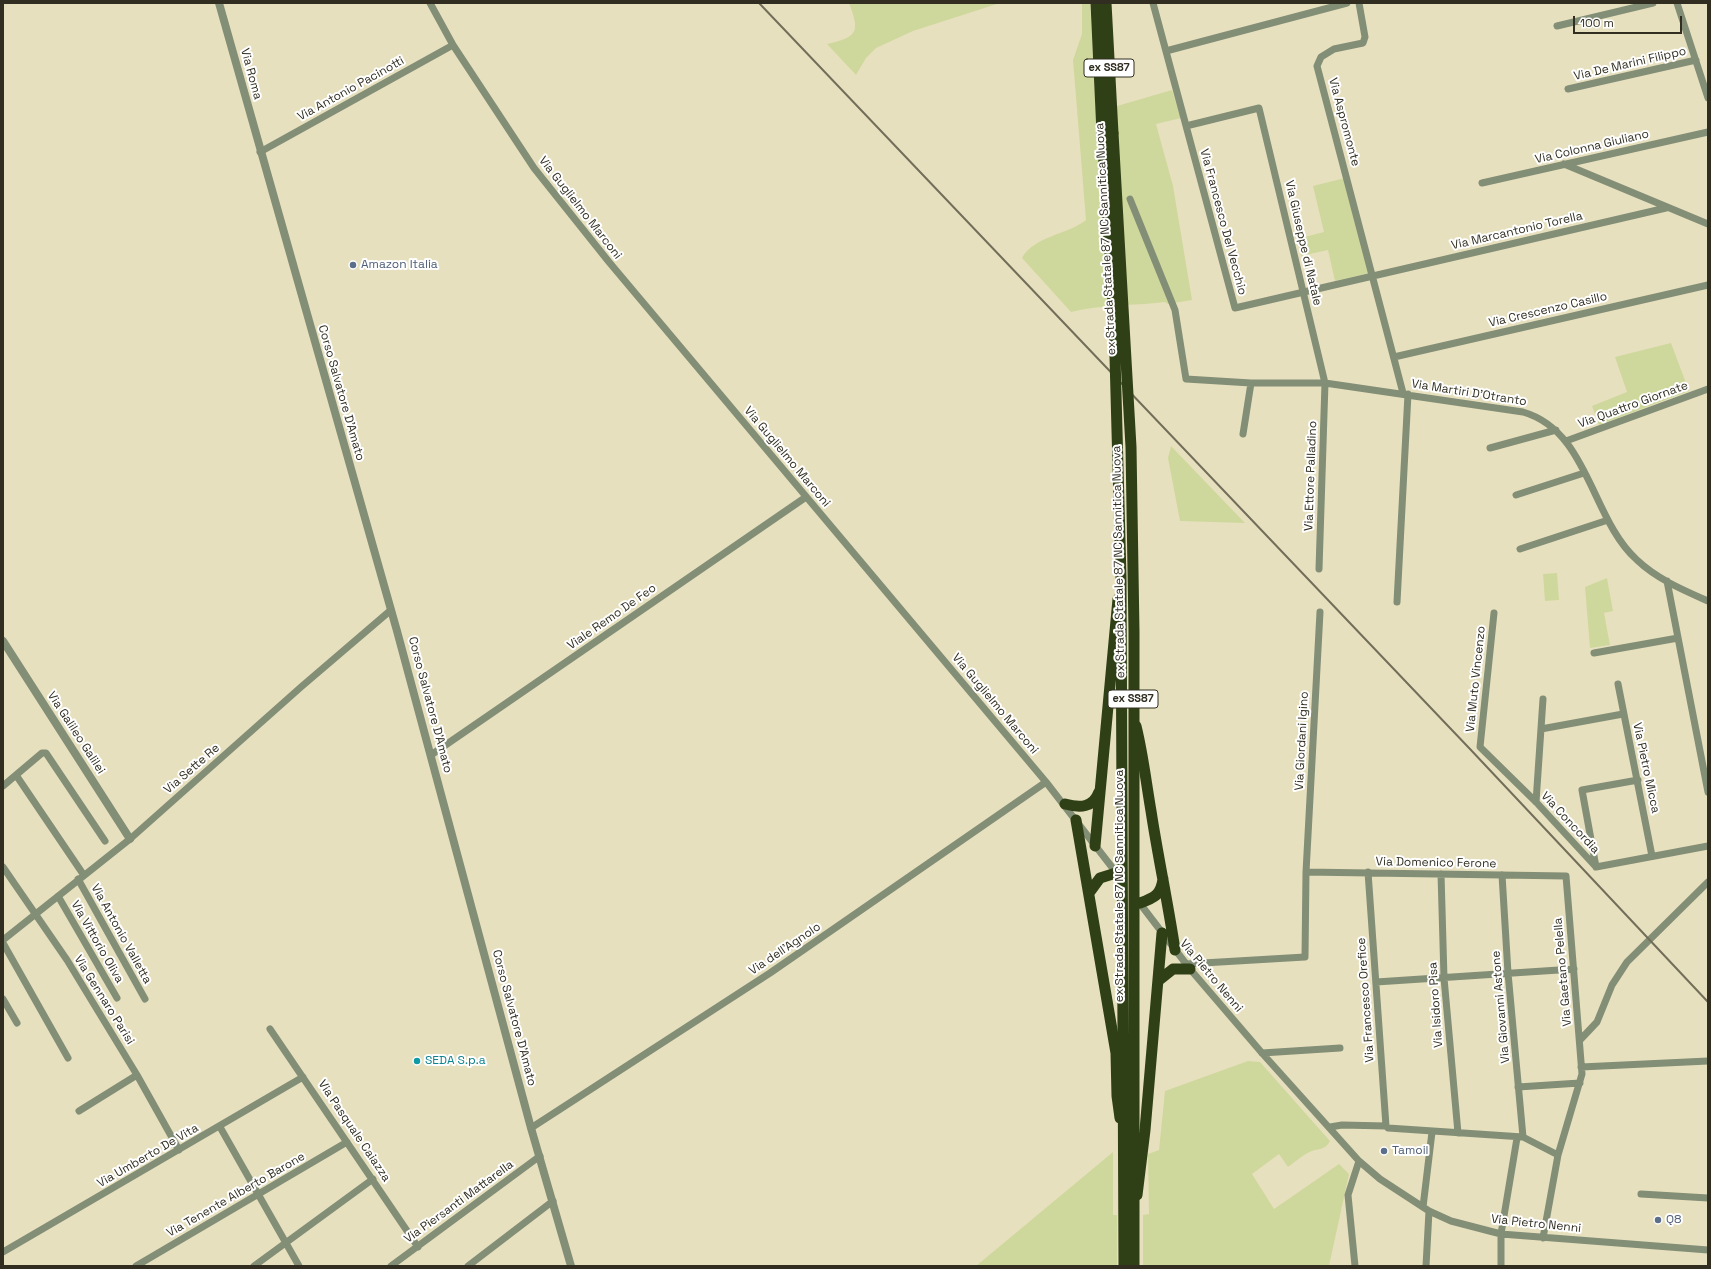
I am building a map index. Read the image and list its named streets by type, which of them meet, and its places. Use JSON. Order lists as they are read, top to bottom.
{
  "streets": {
    "highway": ["ex SS87", "ex Strada Statale 87 NC Sannitica Nuova"],
    "street": [
      "Via De Marini Filippo",
      "Via Roma",
      "Via Antonio Pacinotti",
      "Via Aspromonte",
      "Via Colonna Giuliano",
      "Via Guglielmo Marconi",
      "Via Francesco Del Vecchio",
      "Via Marcantonio Torella",
      "Via Giuseppe di Natale",
      "Via Crescenzo Casillo",
      "Corso Salvatore D'Amato",
      "Via Martiri D'Otranto",
      "Via Quattro Giornate",
      "Via Ettore Palladino",
      "Viale Remo De Feo",
      "Via Muto Vincenzo",
      "Via Galileo Galilei",
      "Via Giordani Igino",
      "Via Pietro Micca",
      "Via Sette Re",
      "Via Concordia",
      "Via Domenico Ferone",
      "Via Antonio Valletta",
      "Via Vittorio Oliva",
      "Via dell'Agnolo",
      "Via Gaetano Pelella",
      "Via Pietro Nenni",
      "Via Gennaro Parisi",
      "Via Francesco Orefice",
      "Via Isidoro Pisa",
      "Via Giovanni Astone",
      "Via Pasquale Caiazza",
      "Via Umberto De Vita",
      "Via Tenente Alberto Barone",
      "Via Piersanti Mattarella"
    ]
  },
  "crossings": [
    ["Via Roma", "Via Antonio Pacinotti"],
    ["Via Roma", "Corso Salvatore D'Amato"],
    ["Via Antonio Pacinotti", "Via Guglielmo Marconi"],
    ["Via Antonio Pacinotti", "Corso Salvatore D'Amato"],
    ["Via Aspromonte", "Via Francesco Del Vecchio"],
    ["Via Aspromonte", "Via Marcantonio Torella"],
    ["Via Guglielmo Marconi", "Viale Remo De Feo"],
    ["Via Guglielmo Marconi", "Via dell'Agnolo"],
    ["Via Guglielmo Marconi", "Via Pietro Nenni"],
    ["Via Francesco Del Vecchio", "Via Marcantonio Torella"],
    ["Via Francesco Del Vecchio", "Via Giuseppe di Natale"],
    ["Via Giuseppe di Natale", "Via Martiri D'Otranto"],
    ["Via Giuseppe di Natale", "Via Ettore Palladino"],
    ["Corso Salvatore D'Amato", "Viale Remo De Feo"],
    ["Corso Salvatore D'Amato", "Via Sette Re"],
    ["Corso Salvatore D'Amato", "Via dell'Agnolo"],
    ["Corso Salvatore D'Amato", "Via Piersanti Mattarella"],
    ["Via Martiri D'Otranto", "Via Quattro Giornate"],
    ["Via Martiri D'Otranto", "Via Ettore Palladino"],
    ["Via Muto Vincenzo", "Via Concordia"],
    ["Via Galileo Galilei", "Via Sette Re"],
    ["Via Giordani Igino", "Via Domenico Ferone"],
    ["Via Giordani Igino", "Via Pietro Nenni"],
    ["Via Pietro Micca", "Via Concordia"],
    ["Via Sette Re", "Via Antonio Valletta"],
    ["Via Sette Re", "Via Vittorio Oliva"],
    ["Via Sette Re", "Via Gennaro Parisi"],
    ["Via Domenico Ferone", "Via Gaetano Pelella"],
    ["Via Domenico Ferone", "Via Francesco Orefice"],
    ["Via Domenico Ferone", "Via Isidoro Pisa"],
    ["Via Domenico Ferone", "Via Giovanni Astone"],
    ["Via Gaetano Pelella", "Via Pietro Nenni"],
    ["Via Pietro Nenni", "Via Giovanni Astone"],
    ["Via Gennaro Parisi", "Via Umberto De Vita"],
    ["Via Pasquale Caiazza", "Via Umberto De Vita"],
    ["Via Pasquale Caiazza", "Via Tenente Alberto Barone"],
    ["Via Pasquale Caiazza", "Via Piersanti Mattarella"]
  ],
  "places": [
    "Amazon Italia",
    "SEDA S.p.a",
    "Tamoil",
    "Q8"
  ],
  "scale_bar": "100 m"
}
